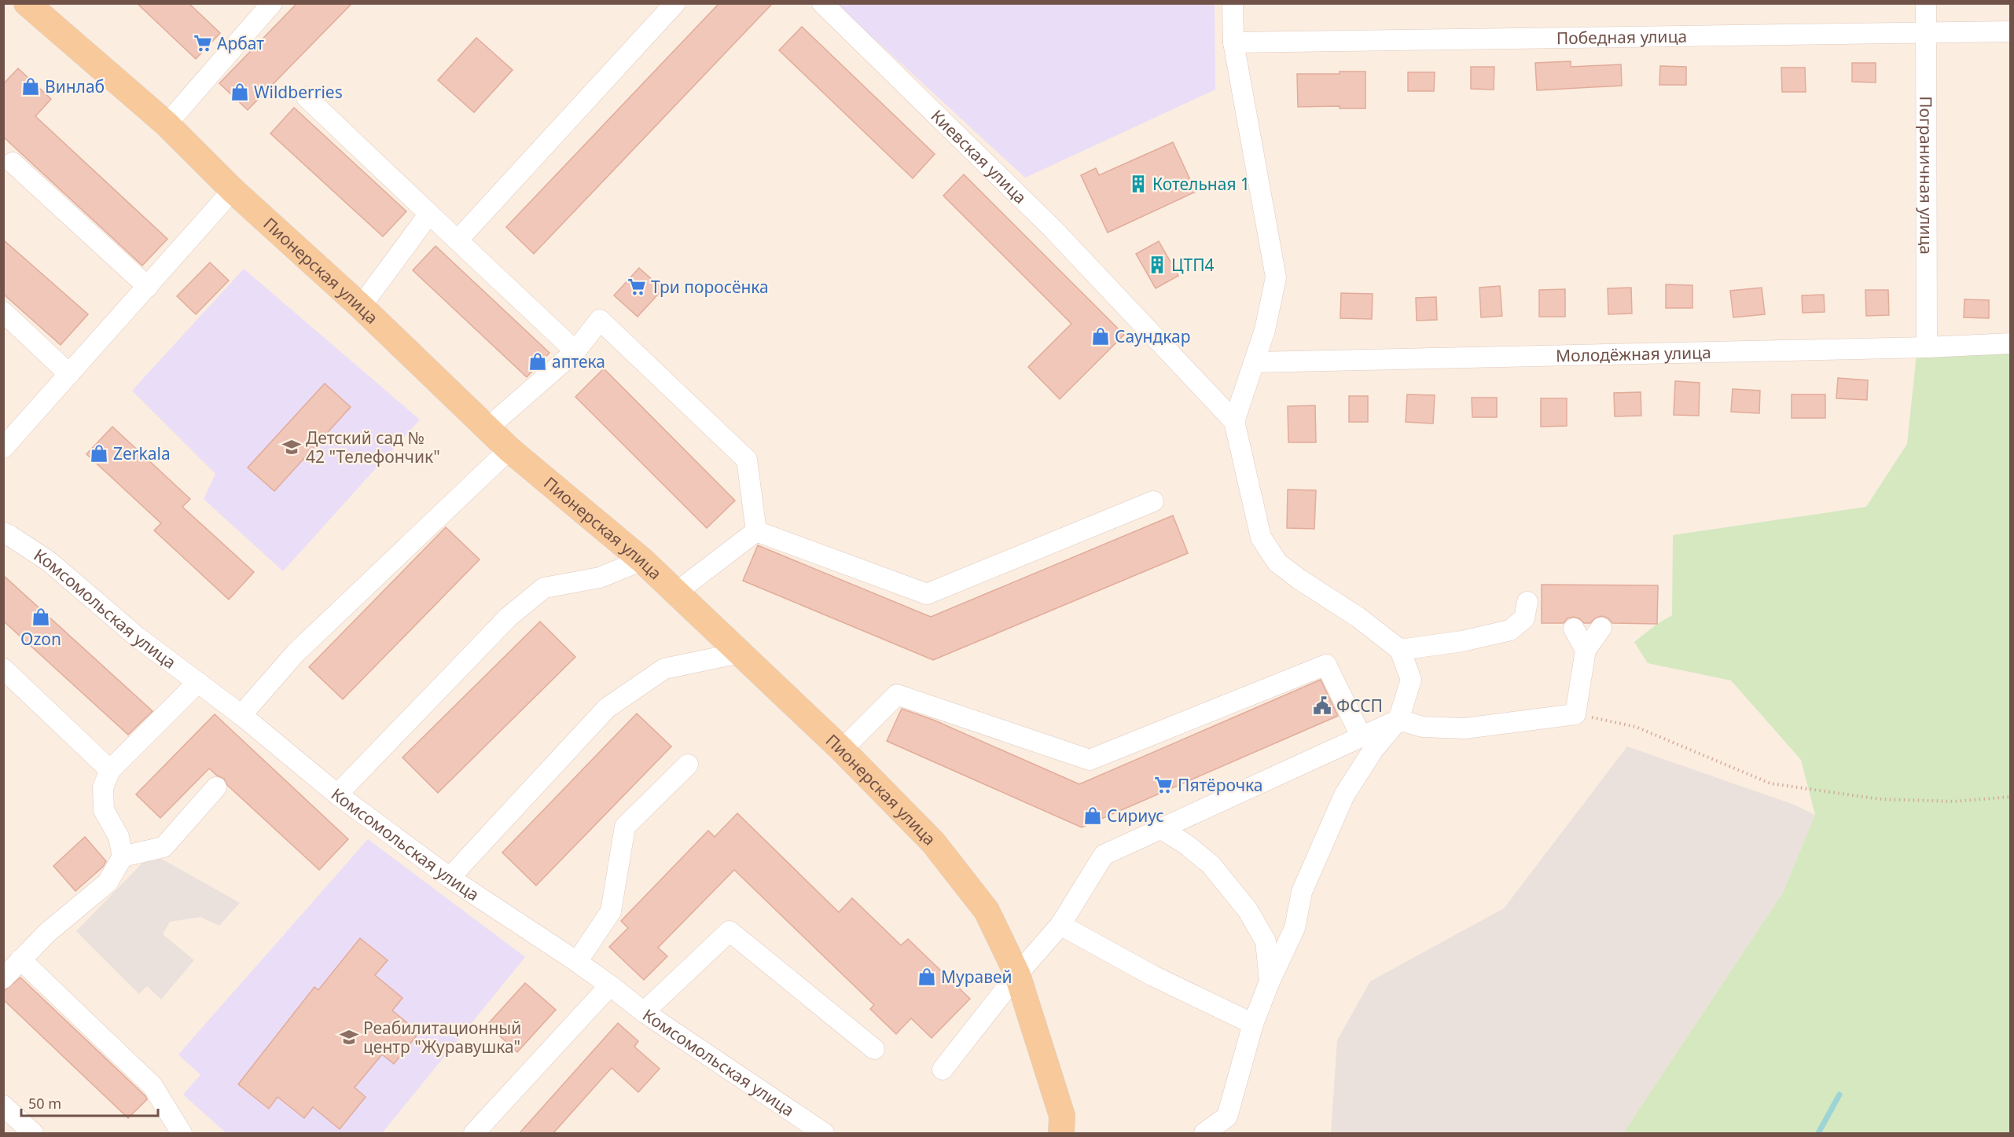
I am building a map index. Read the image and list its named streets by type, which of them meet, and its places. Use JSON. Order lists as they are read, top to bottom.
{
  "streets": {
    "main road": ["Пионерская улица"],
    "street": [
      "Победная улица",
      "Киевская улица",
      "Пограничная улица",
      "Молодёжная улица",
      "Комсомольская улица"
    ]
  },
  "crossings": [
    ["Победная улица", "Пограничная улица"],
    ["Пограничная улица", "Молодёжная улица"]
  ],
  "places": {
    "supermarket": ["Арбат", "Три поросёнка", "Пятёрочка"],
    "shop": [
      "Винлаб",
      "Wildberries",
      "Саундкар",
      "аптека",
      "Zerkala",
      "Ozon",
      "Сириус",
      "Муравей"
    ],
    "building": ["Котельная 1", "ЦТП4"],
    "school or university": ["Детский сад № 42 \"Телефончик\"", "Реабилитационный центр \"Журавушка\""],
    "public building": ["ФССП"]
  },
  "scale_bar": "50 m"
}
